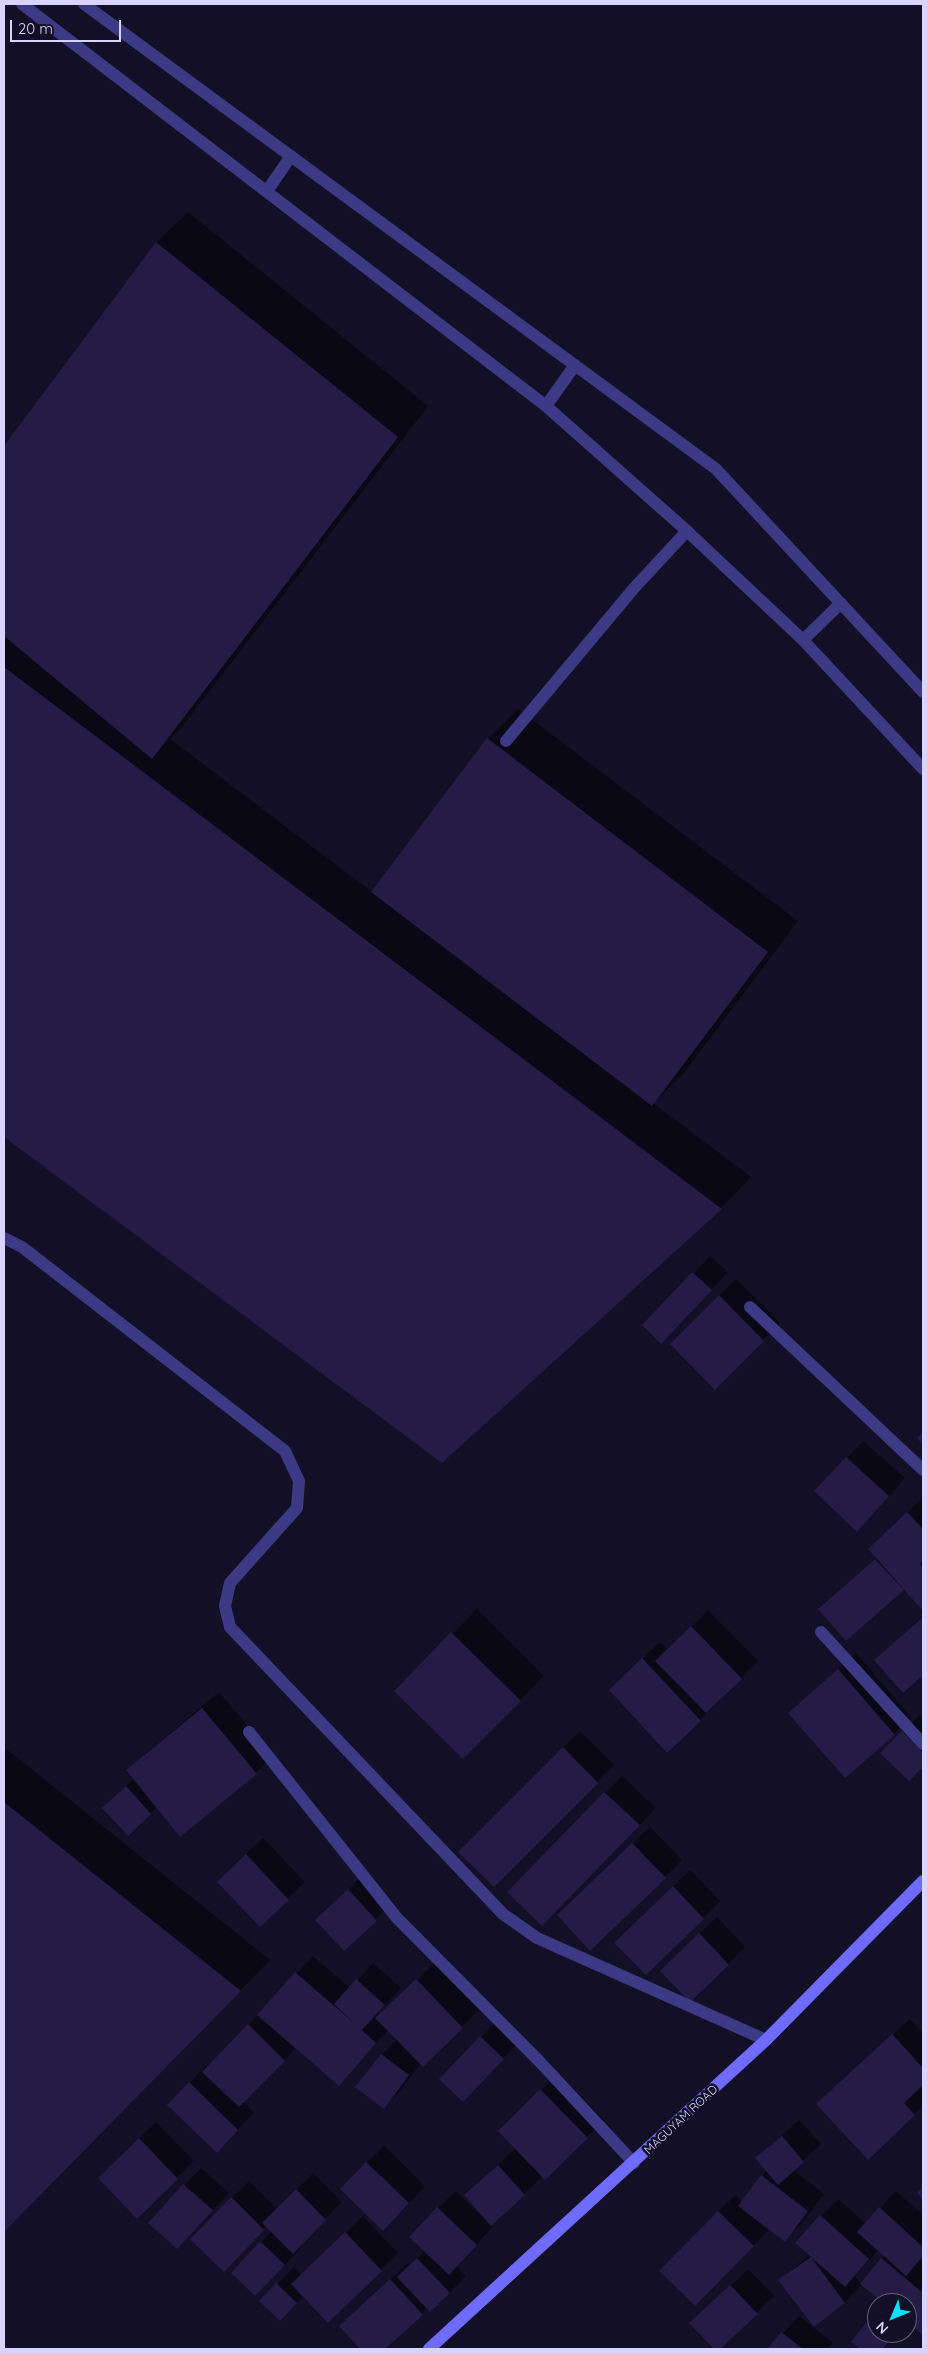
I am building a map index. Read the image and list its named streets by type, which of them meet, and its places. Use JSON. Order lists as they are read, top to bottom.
{
  "streets": {
    "main road": ["MAGUYAM ROAD"]
  },
  "scale_bar": "20 m",
  "north": "bottom left"
}
